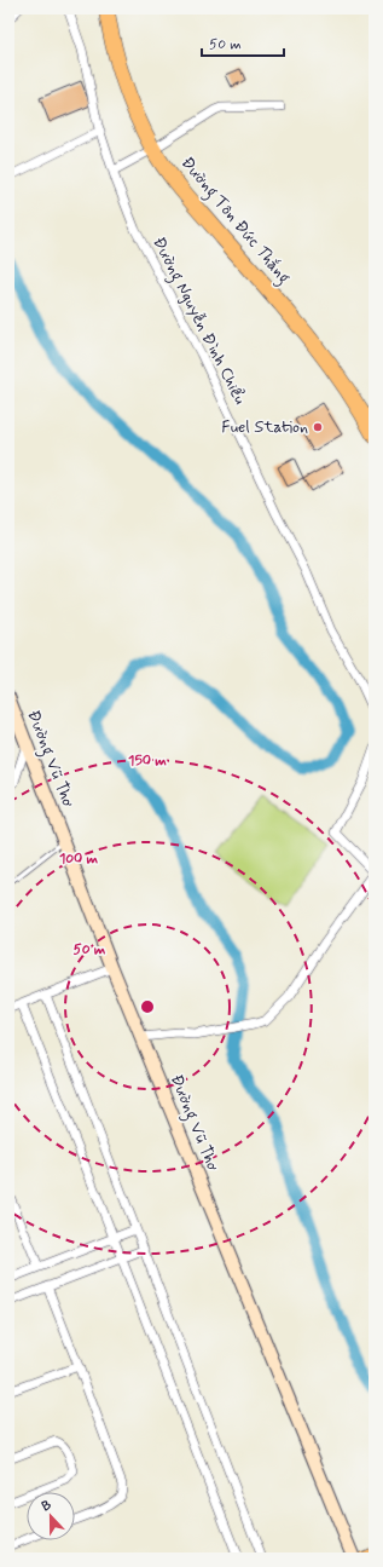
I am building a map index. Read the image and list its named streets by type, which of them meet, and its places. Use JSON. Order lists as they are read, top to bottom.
{
  "streets": {
    "highway": ["Đường Tôn Đức Thắng"],
    "main road": ["Đường Vũ Thơ"],
    "street": ["Đường Nguyễn Đình Chiểu"]
  },
  "places": ["Fuel Station"],
  "scale_bar": "50 m",
  "north": "top",
  "rings": ["150 m", "100 m", "50 m"]
}
